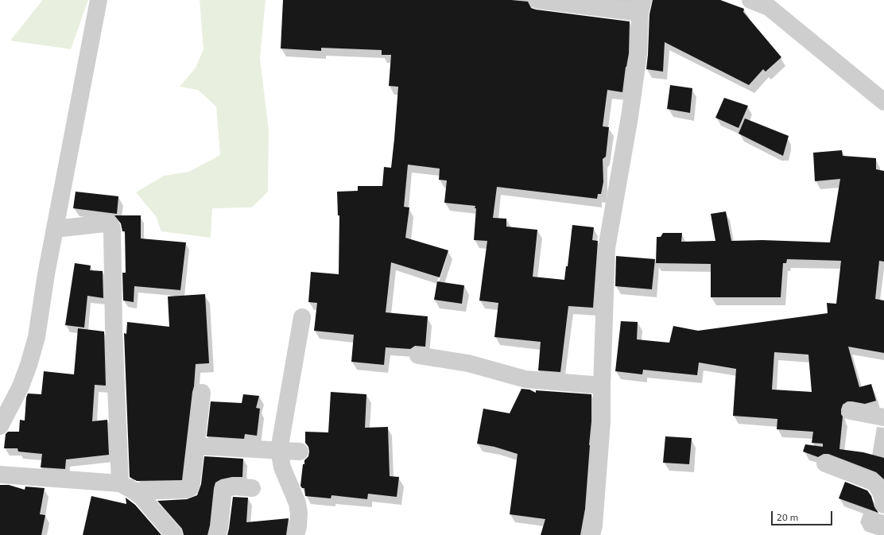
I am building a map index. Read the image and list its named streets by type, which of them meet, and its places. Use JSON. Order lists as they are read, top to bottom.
{
  "scale_bar": "20 m"
}
